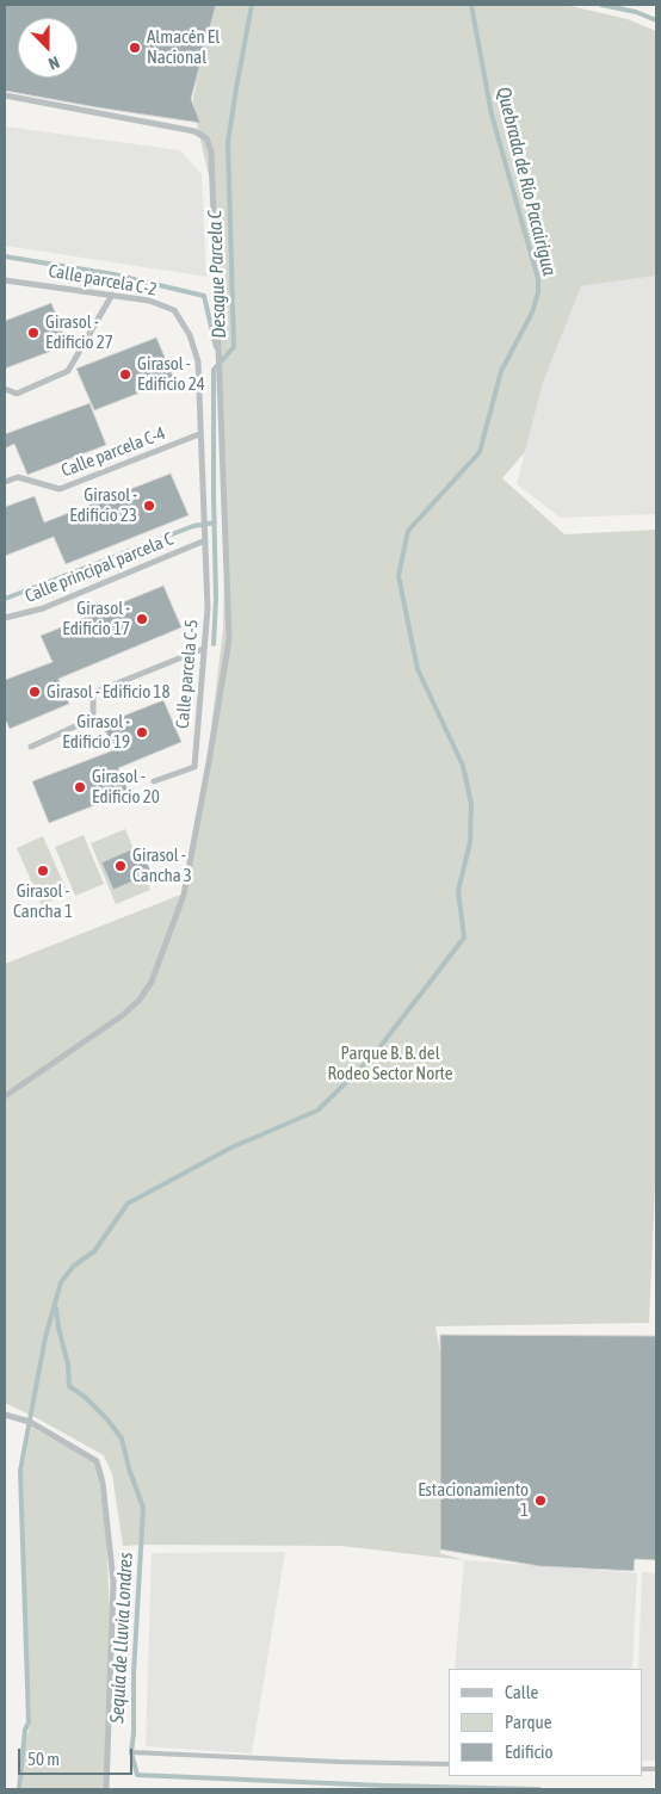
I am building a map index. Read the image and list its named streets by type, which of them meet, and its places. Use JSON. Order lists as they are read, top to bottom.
{
  "streets": {
    "street": [
      "Calle parcela C-2",
      "Calle parcela C-4",
      "Calle principal parcela C",
      "Calle parcela C-5"
    ]
  },
  "crossings": [
    ["Calle parcela C-2", "Calle parcela C-4"],
    ["Calle parcela C-2", "Calle principal parcela C"],
    ["Calle parcela C-2", "Calle parcela C-5"],
    ["Calle principal parcela C", "Calle parcela C-5"]
  ],
  "water": ["Quebrada de Río Pacairigua", "Desague Parcela C", "Sequía de Lluvia Londres"],
  "parks": ["Parque B. B. del Rodeo Sector Norte"],
  "places": [
    "Almacén El Nacional",
    "Girasol - Edificio 27",
    "Girasol - Edificio 24",
    "Girasol - Edificio 23",
    "Girasol - Edificio 17",
    "Girasol - Edificio 18",
    "Girasol - Edificio 19",
    "Girasol - Edificio 20",
    "Girasol - Cancha 3",
    "Girasol - Cancha 1",
    "Estacionamiento 1"
  ],
  "legend": ["Calle", "Parque", "Edificio"],
  "scale_bar": "50 m",
  "north": "bottom"
}
